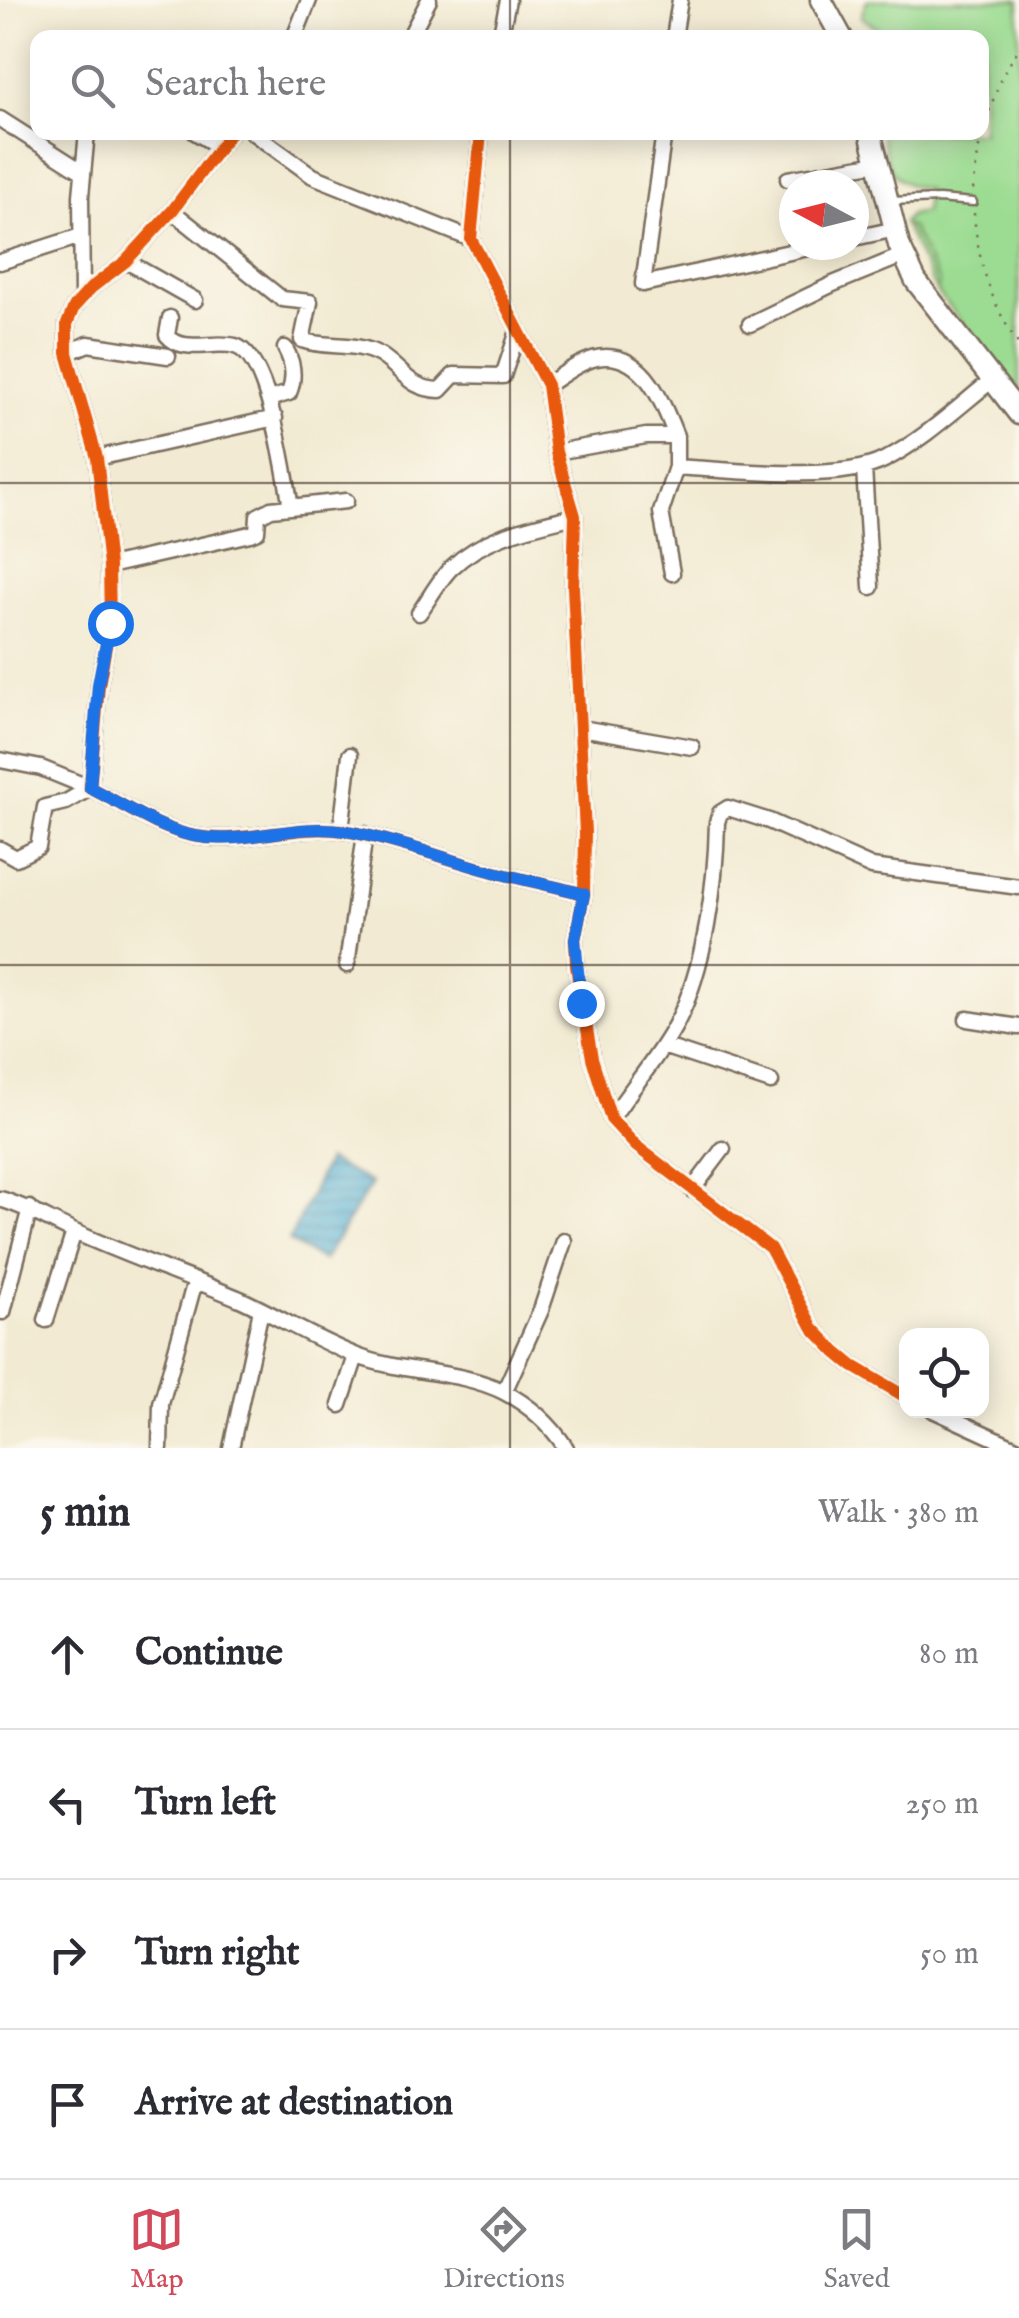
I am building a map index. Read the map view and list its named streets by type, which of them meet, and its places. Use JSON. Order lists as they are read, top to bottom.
{
  "north": "left",
  "page": {
    "search": "Search here",
    "heading": ["5 min", "Walk · 380 m"],
    "list": [
      ["Continue", "80 m"],
      ["Turn left", "250 m"],
      ["Turn right", "50 m"],
      "Arrive at destination"
    ],
    "nav": ["Map", "Directions", "Saved"]
  }
}
